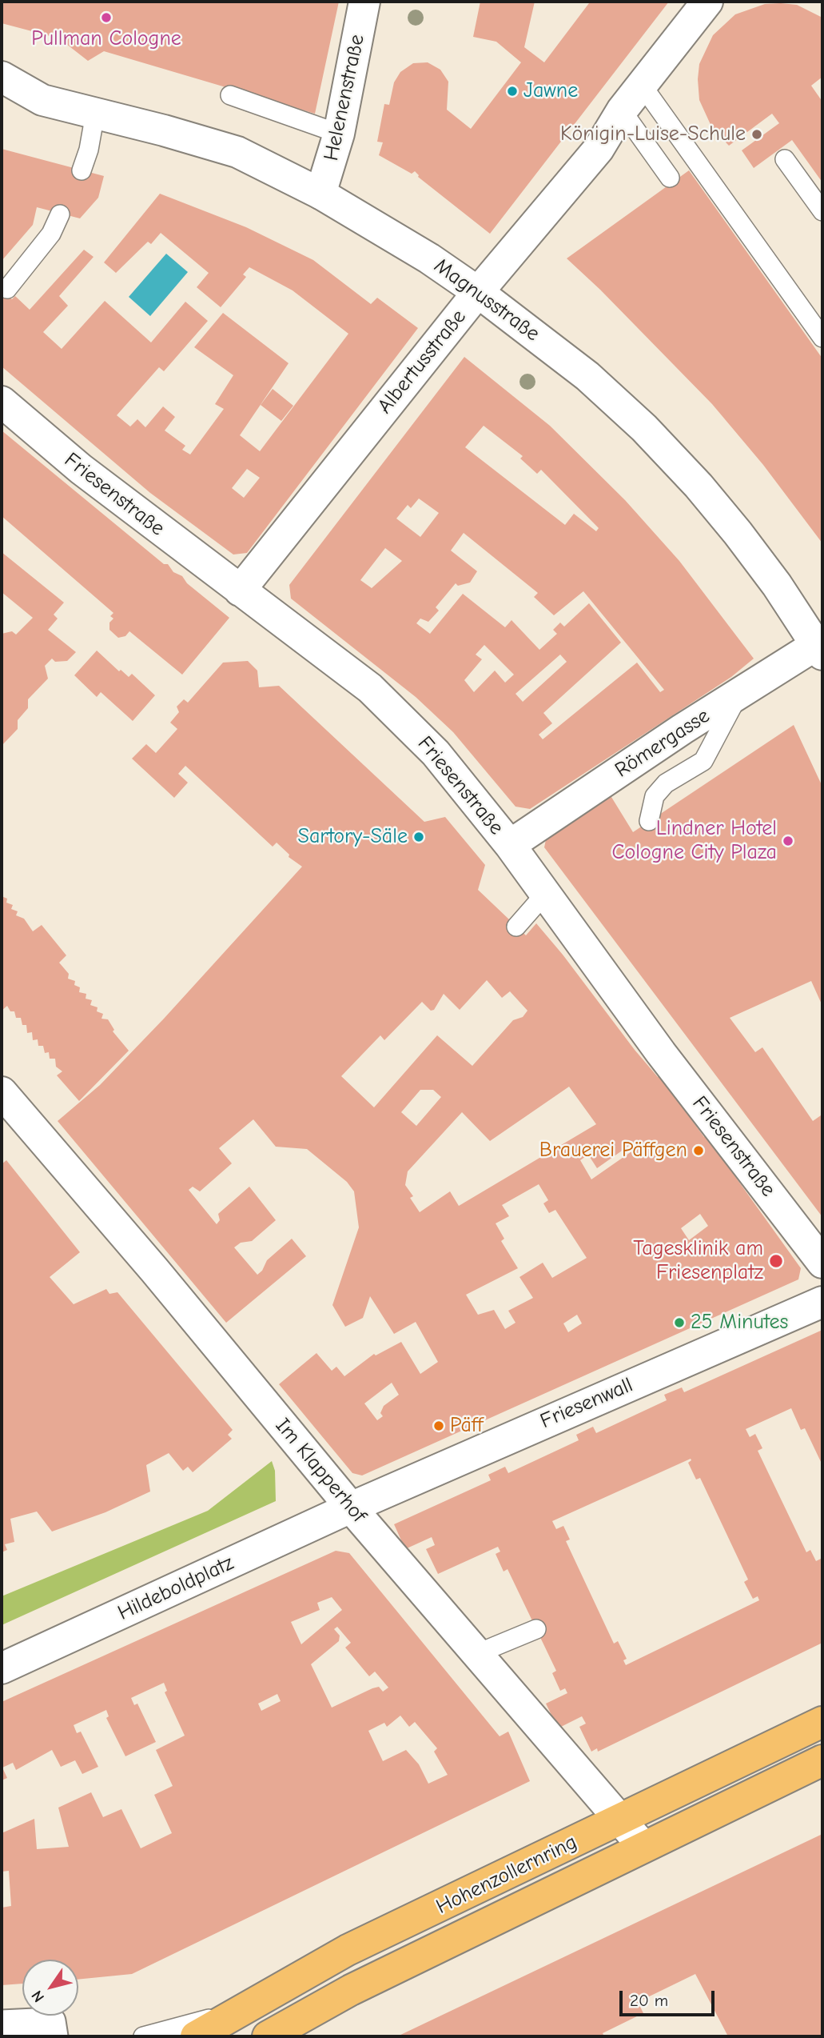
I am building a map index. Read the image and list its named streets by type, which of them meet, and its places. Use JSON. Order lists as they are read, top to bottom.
{
  "streets": {
    "main road": ["Hohenzollernring"],
    "street": [
      "Helenenstraße",
      "Magnusstraße",
      "Albertusstraße",
      "Friesenstraße",
      "Römergasse",
      "Friesenwall",
      "Im Klapperhof",
      "Hildeboldplatz"
    ]
  },
  "crossings": [
    ["Helenenstraße", "Magnusstraße"],
    ["Magnusstraße", "Albertusstraße"],
    ["Magnusstraße", "Römergasse"],
    ["Albertusstraße", "Friesenstraße"],
    ["Friesenstraße", "Römergasse"],
    ["Friesenwall", "Im Klapperhof"],
    ["Friesenwall", "Hildeboldplatz"],
    ["Im Klapperhof", "Hildeboldplatz"],
    ["Im Klapperhof", "Hohenzollernring"]
  ],
  "places": [
    "Pullman Cologne",
    "Jawne",
    "Königin-Luise-Schule",
    "Sartory-Säle",
    "Lindner Hotel Cologne City Plaza",
    "Brauerei Päffgen",
    "Tagesklinik am Friesenplatz",
    "25 Minutes",
    "Päff"
  ],
  "scale_bar": "20 m",
  "north": "bottom left"
}
